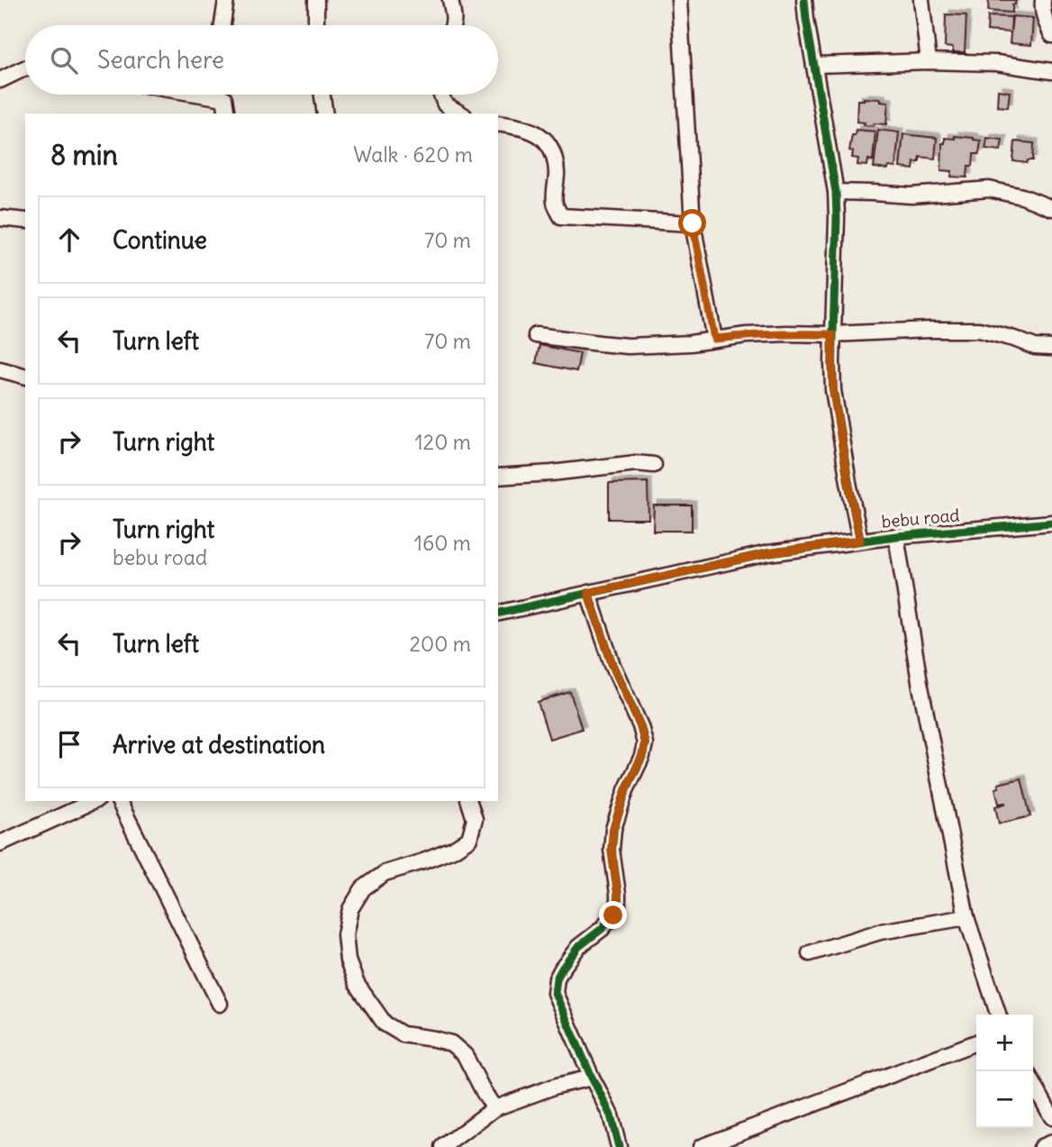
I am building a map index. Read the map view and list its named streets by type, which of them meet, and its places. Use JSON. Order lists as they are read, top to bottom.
{
  "streets": {
    "street": ["bebu road"]
  },
  "page": {
    "search": "Search here",
    "heading": ["8 min", "Walk · 620 m"],
    "list": [
      ["Continue", "70 m"],
      ["Turn left", "70 m"],
      ["Turn right", "120 m"],
      ["Turn right", "bebu road", "160 m"],
      ["Turn left", "200 m"],
      "Arrive at destination"
    ],
    "map_buttons": ["+", "−"]
  }
}
